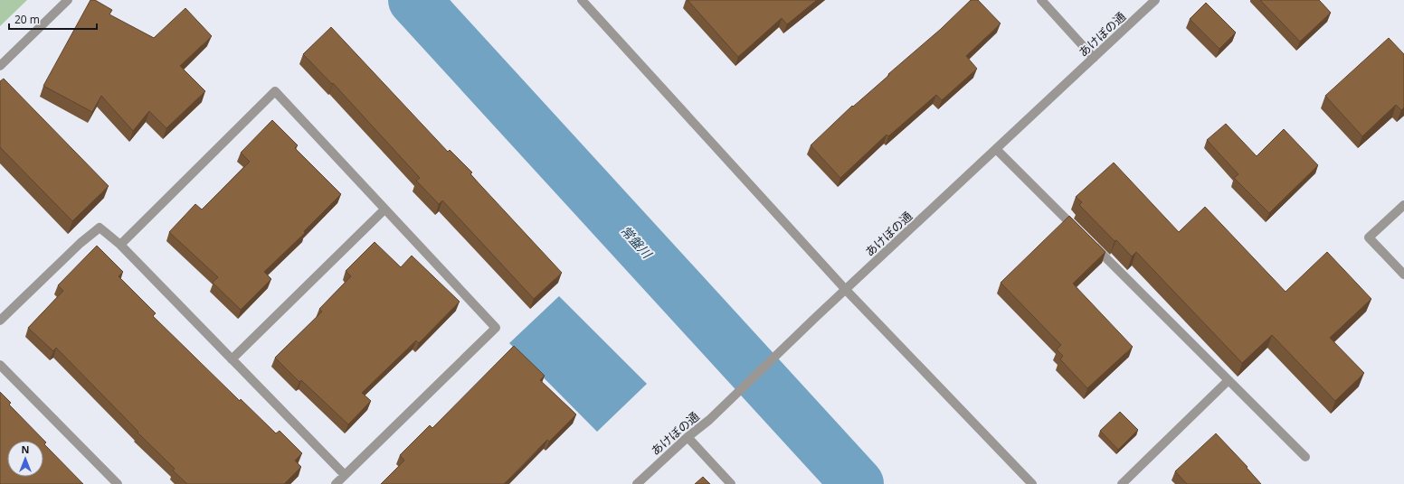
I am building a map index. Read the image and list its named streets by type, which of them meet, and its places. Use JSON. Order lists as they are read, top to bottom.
{
  "streets": {
    "street": ["あけぼの通"]
  },
  "water": ["常盤川"],
  "scale_bar": "20 m",
  "north": "top"
}
